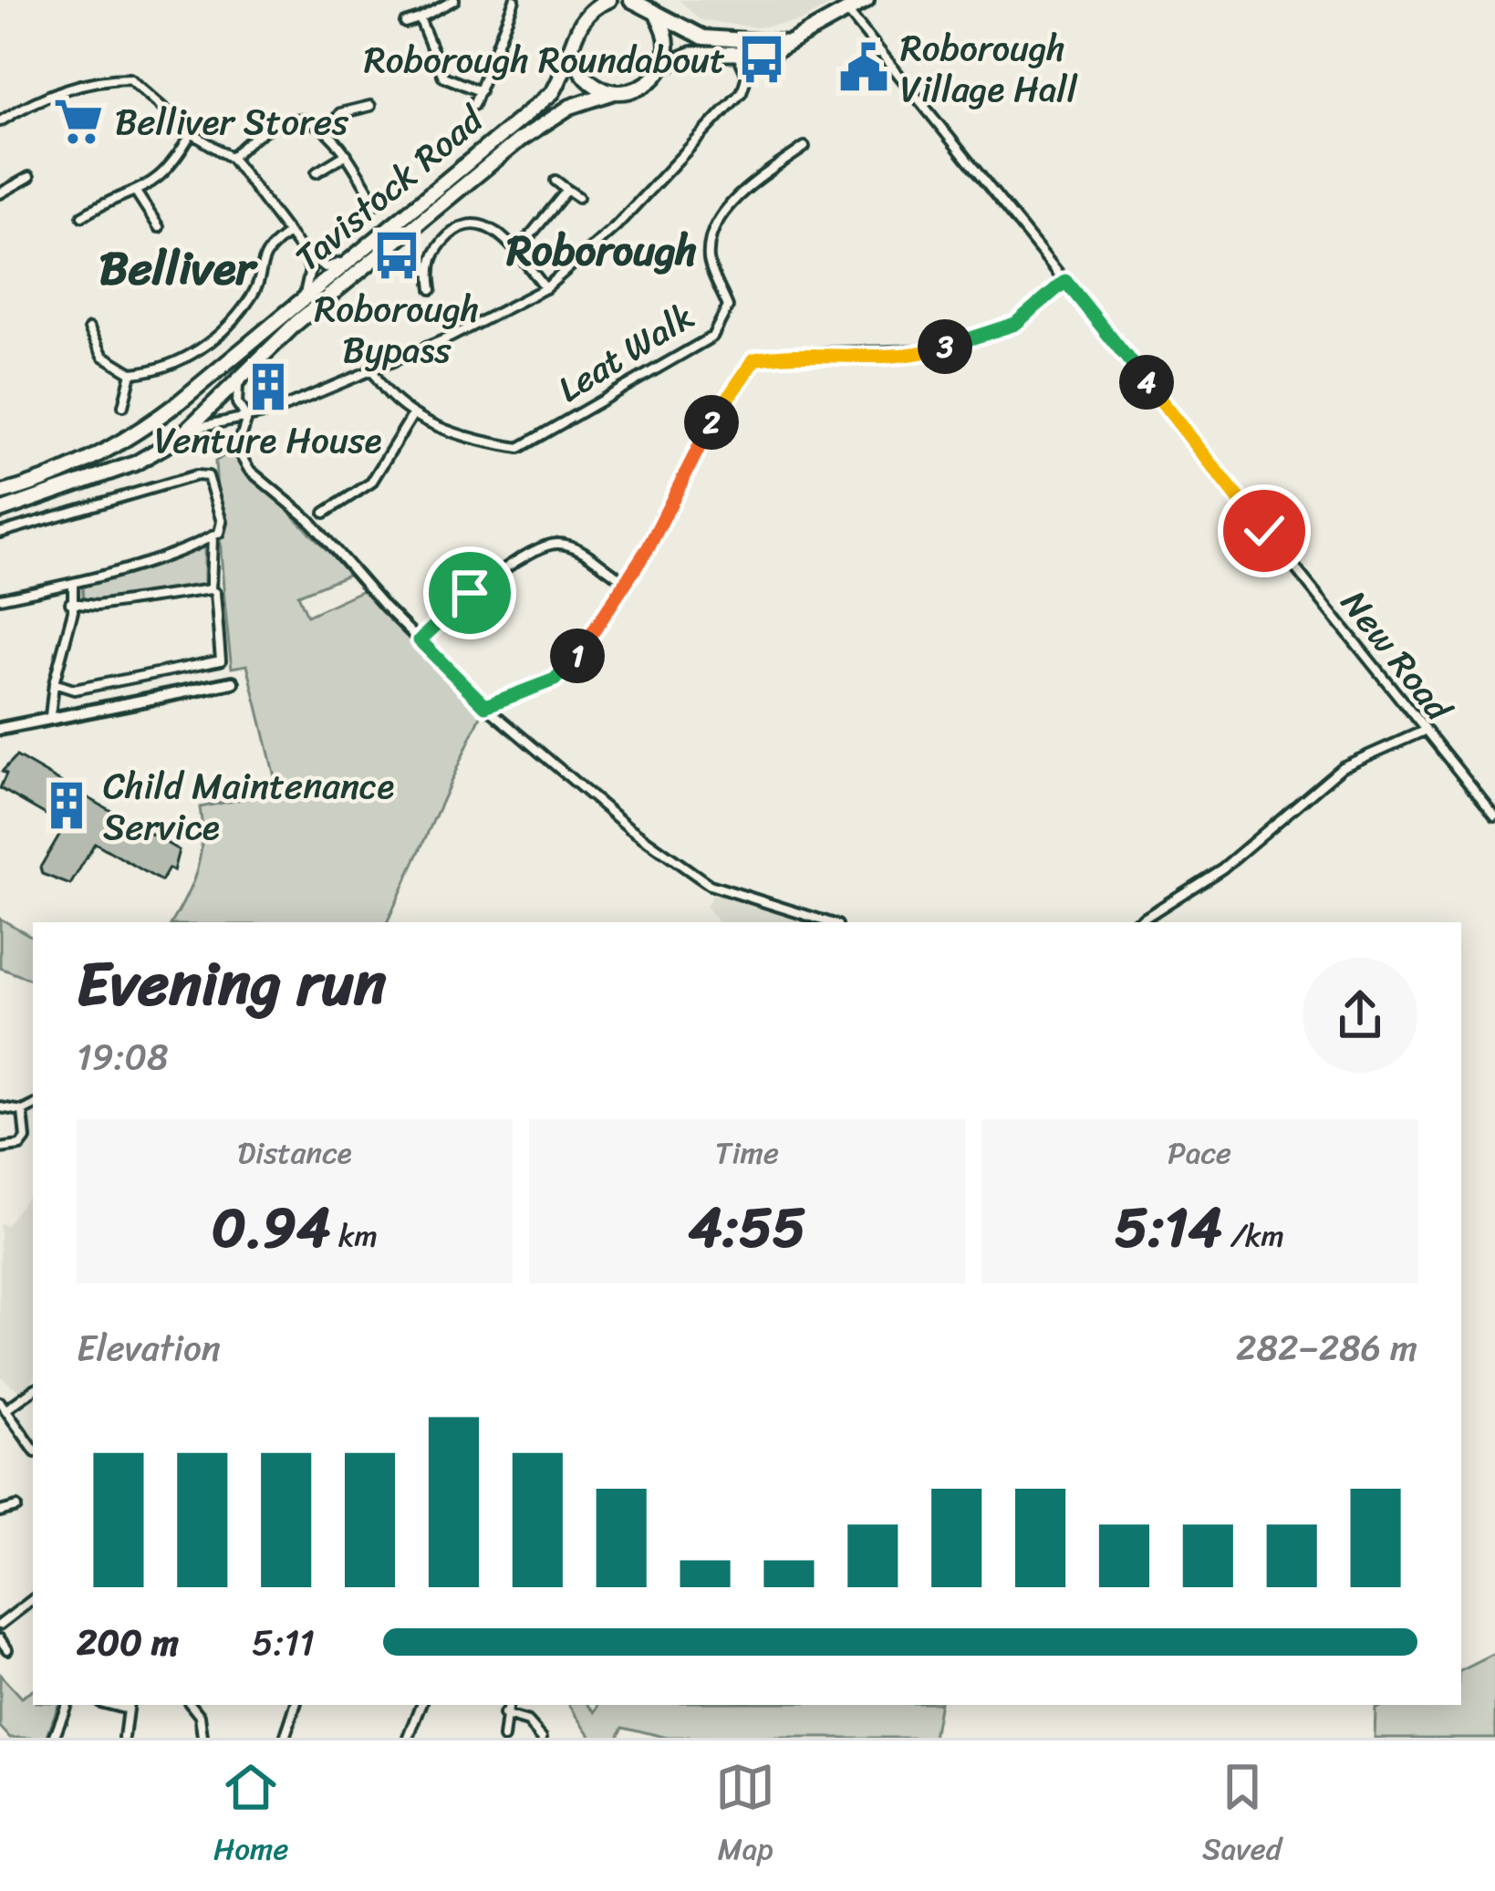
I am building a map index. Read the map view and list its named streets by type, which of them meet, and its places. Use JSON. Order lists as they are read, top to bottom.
{
  "streets": {
    "highway": ["Tavistock Road"],
    "street": ["Leat Walk", "New Road"]
  },
  "crossings": [
    ["Tavistock Road", "Leat Walk"],
    ["Tavistock Road", "New Road"]
  ],
  "districts": ["Roborough", "Belliver"],
  "places": {
    "bus stop": ["Roborough Roundabout", "Roborough Bypass"],
    "public building": ["Roborough Village Hall"],
    "supermarket": ["Belliver Stores"],
    "building": ["Venture House", "Child Maintenance Service"]
  },
  "page": {
    "pins": [
      "3",
      "4",
      "2",
      "1"
    ],
    "heading": ["Evening run", "19:08"],
    "stats": [
      ["Distance", "0.94 km"],
      ["Time", "4:55"],
      ["Pace", "5:14 /km"]
    ],
    "chart": ["Elevation", "282–286 m"],
    "list": [
      {
        "name": "200 m",
        "note": "5:11"
      }
    ],
    "tabs": ["Home", "Map", "Saved"]
  }
}
